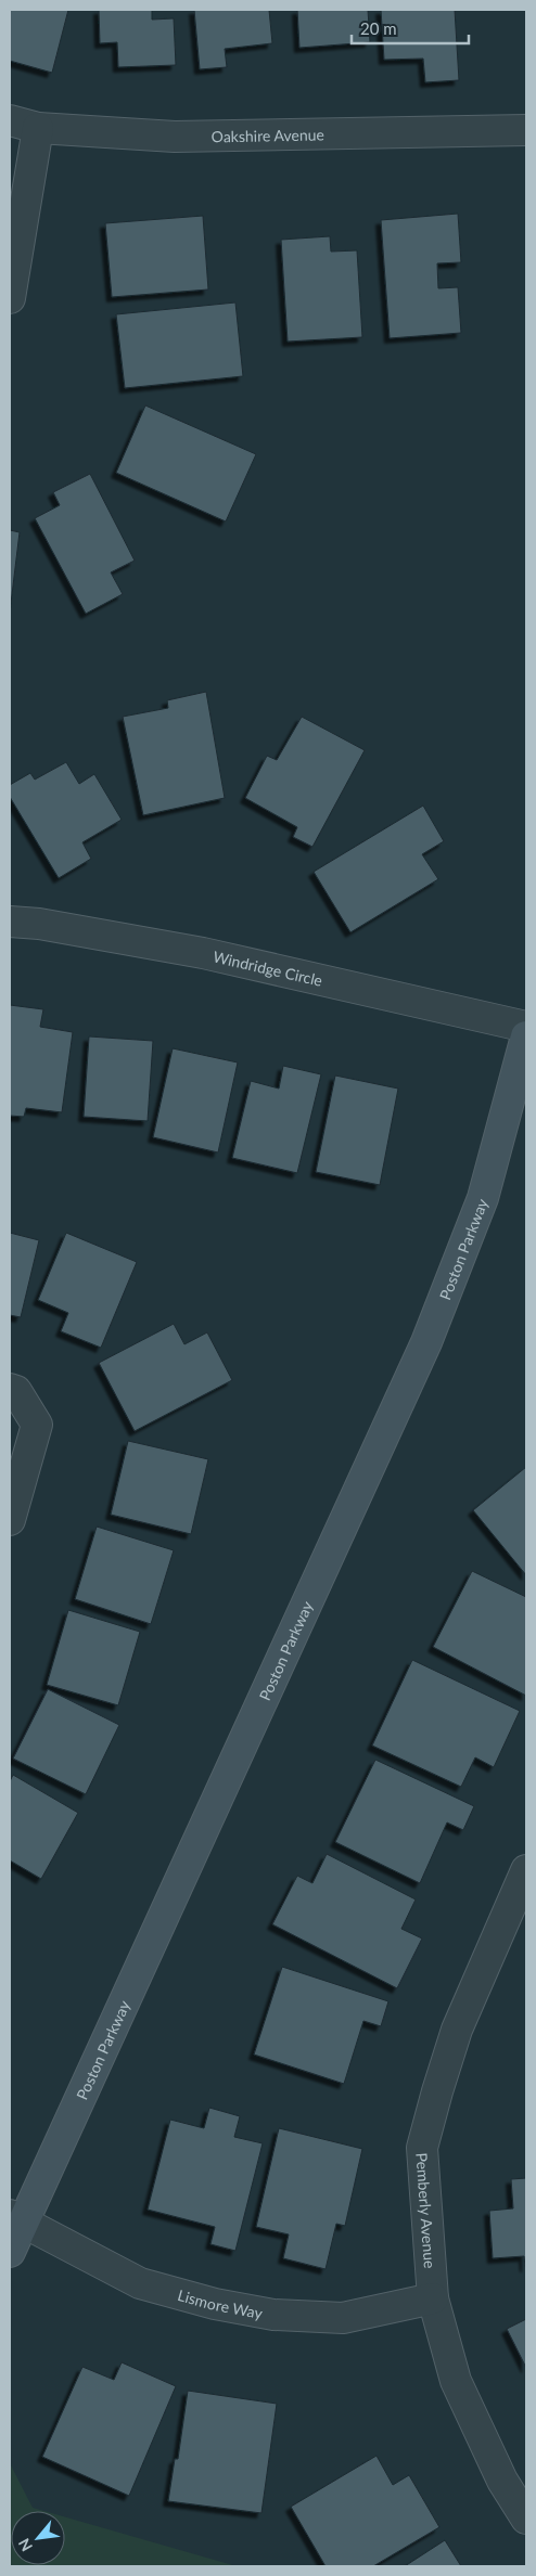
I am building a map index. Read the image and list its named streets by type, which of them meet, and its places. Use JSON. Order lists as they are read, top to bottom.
{
  "streets": {
    "street": [
      "Oakshire Avenue",
      "Windridge Circle",
      "Poston Parkway",
      "Pemberly Avenue",
      "Lismore Way"
    ]
  },
  "crossings": [
    ["Poston Parkway", "Lismore Way"],
    ["Pemberly Avenue", "Lismore Way"]
  ],
  "scale_bar": "20 m",
  "north": "bottom left"
}
